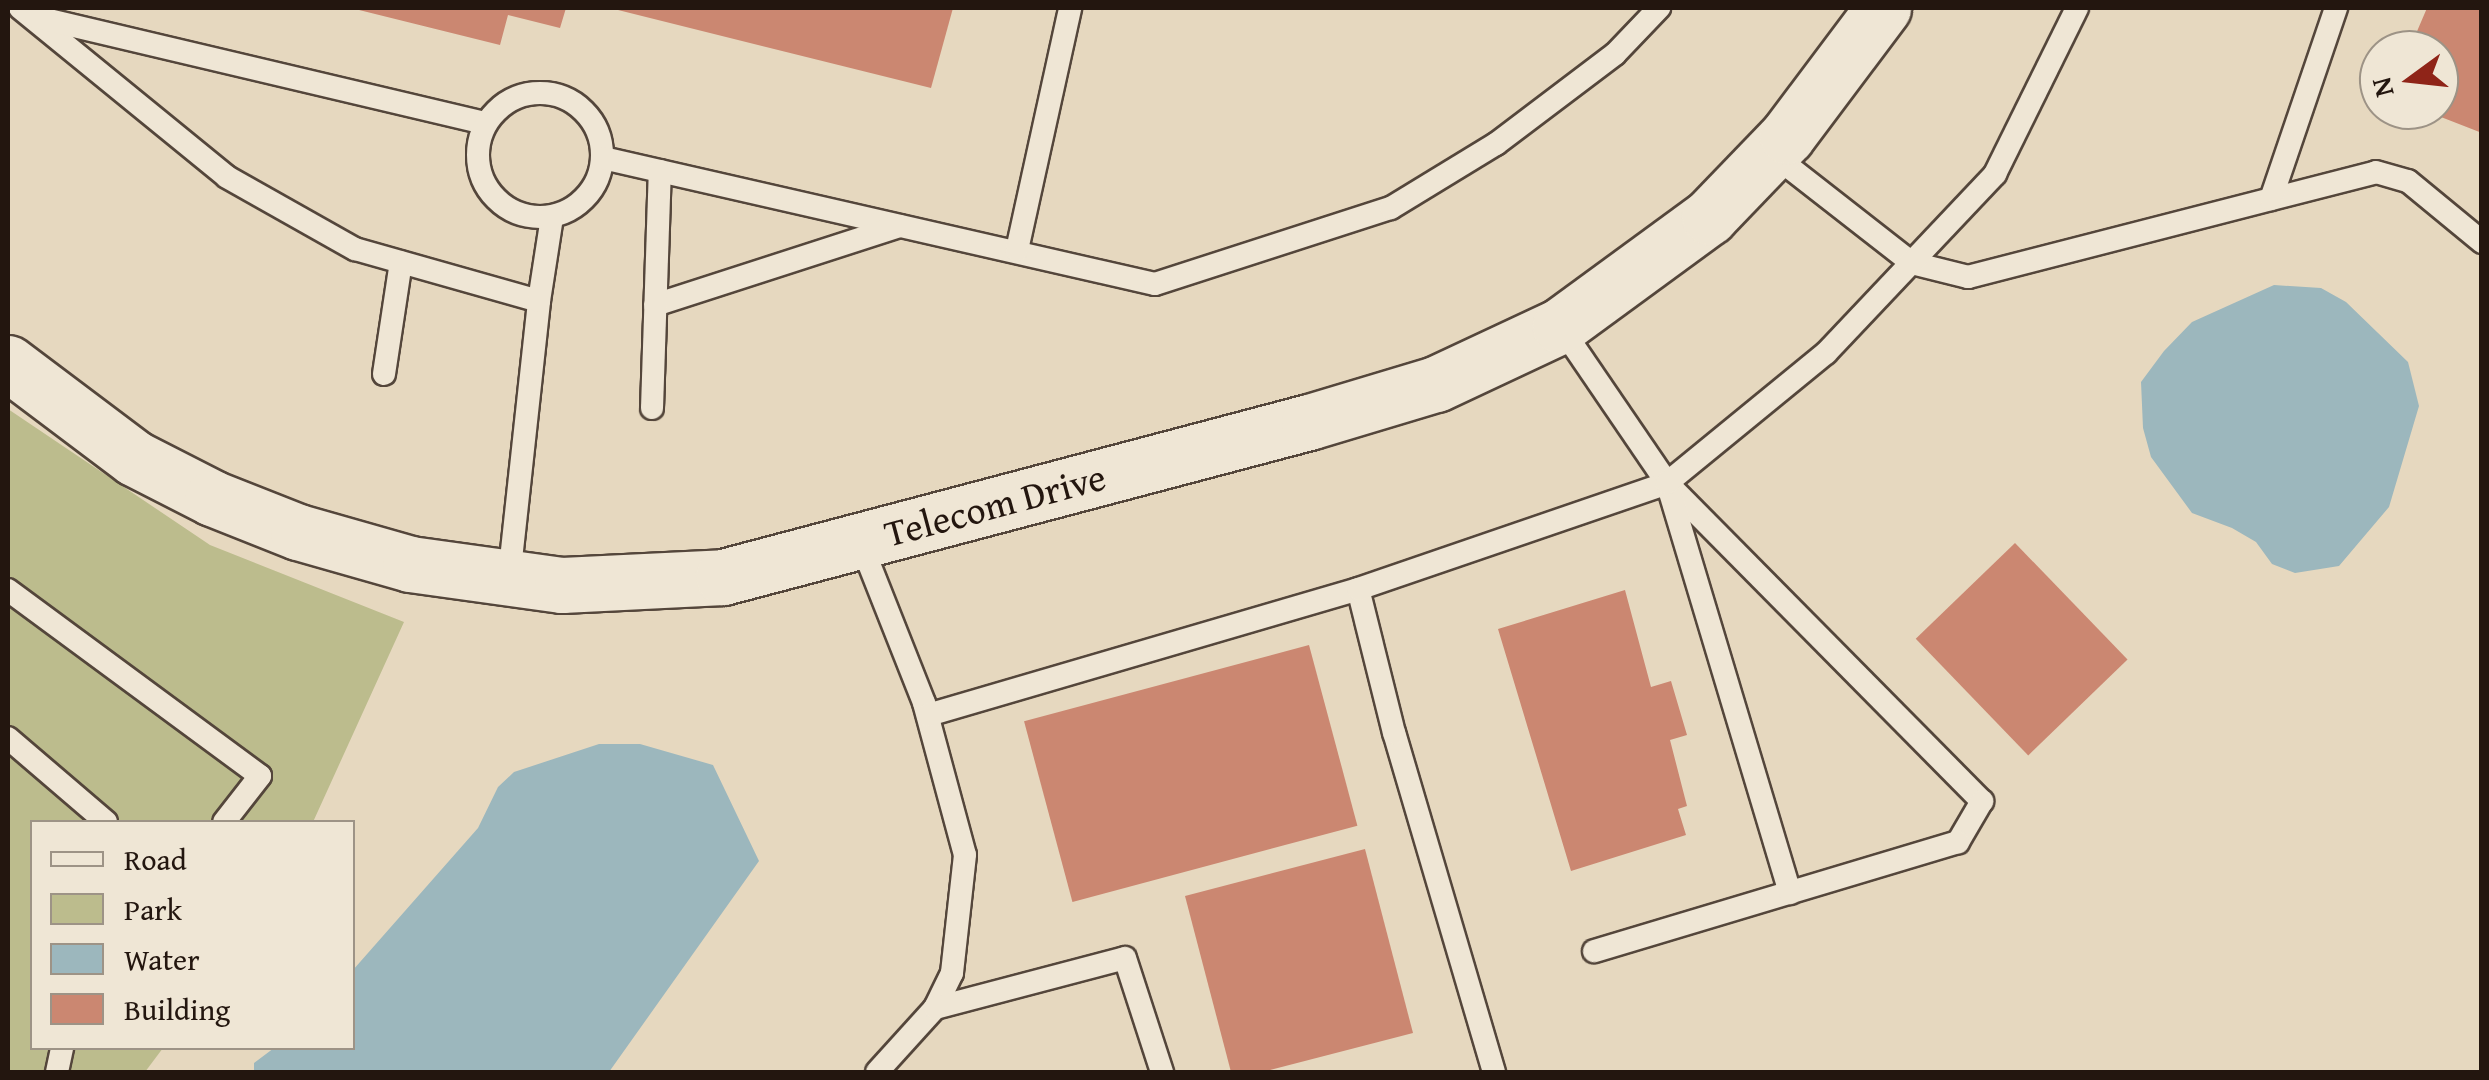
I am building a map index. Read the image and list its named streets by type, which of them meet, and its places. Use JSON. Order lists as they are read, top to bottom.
{
  "streets": {
    "street": ["Telecom Drive"]
  },
  "legend": [
    "Road",
    "Park",
    "Water",
    "Building"
  ],
  "north": "left"
}
